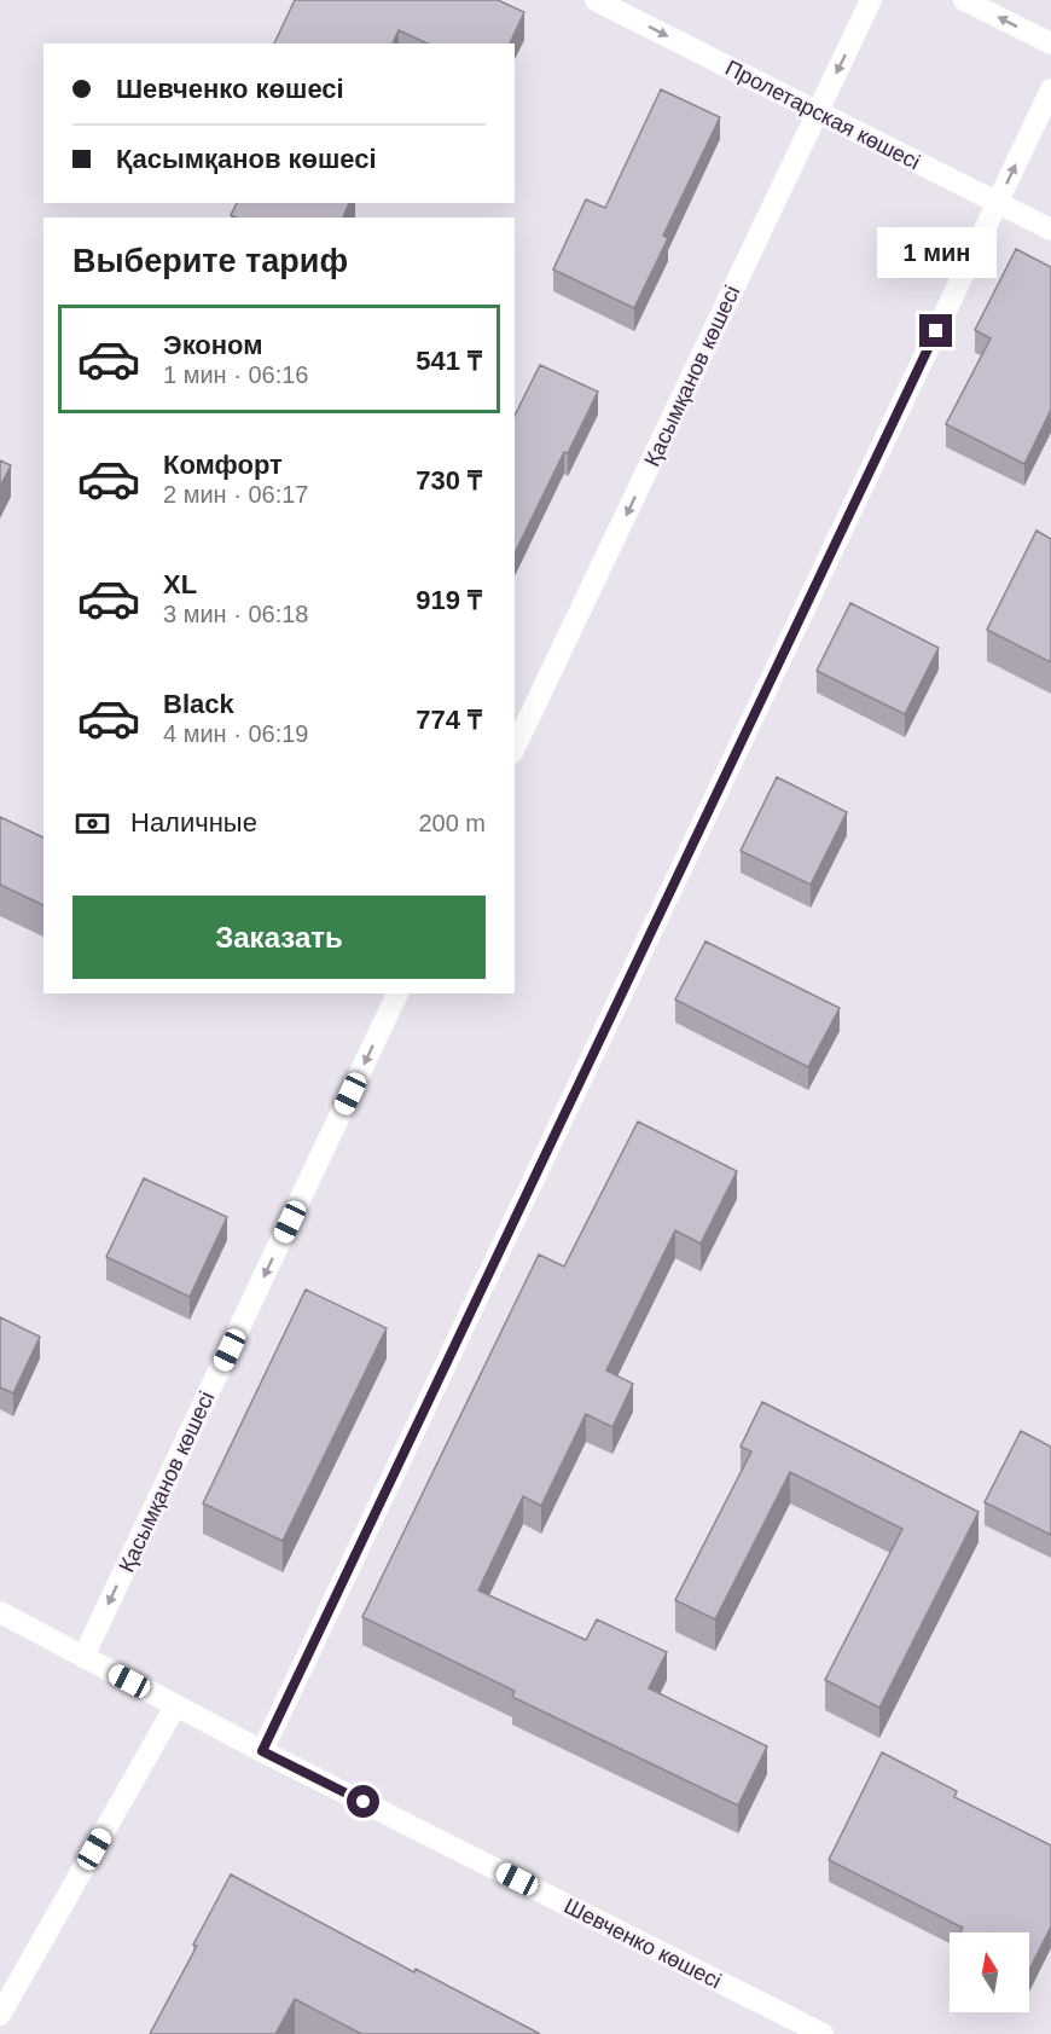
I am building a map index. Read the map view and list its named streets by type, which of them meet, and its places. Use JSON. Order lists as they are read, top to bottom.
{
  "streets": {
    "street": ["Пролетарская көшесі", "Қасымқанов көшесі", "Шевченко көшесі"]
  },
  "crossings": [
    ["Пролетарская көшесі", "Қасымқанов көшесі"],
    ["Қасымқанов көшесі", "Шевченко көшесі"]
  ],
  "one_way": ["Пролетарская көшесі", "Қасымқанов көшесі"],
  "north": "top",
  "page": {
    "banner": ["Шевченко көшесі", "Қасымқанов көшесі"],
    "heading": "Выберите тариф",
    "bubble": "1 мин",
    "list": [
      {
        "name": "Эконом",
        "note": "1 мин · 06:16",
        "value": "541 ₸"
      },
      {
        "name": "Комфорт",
        "note": "2 мин · 06:17",
        "value": "730 ₸"
      },
      {
        "name": "XL",
        "note": "3 мин · 06:18",
        "value": "919 ₸"
      },
      {
        "name": "Black",
        "note": "4 мин · 06:19",
        "value": "774 ₸"
      }
    ],
    "pay": ["Наличные", "200 m"],
    "buttons": "Заказать"
  }
}
